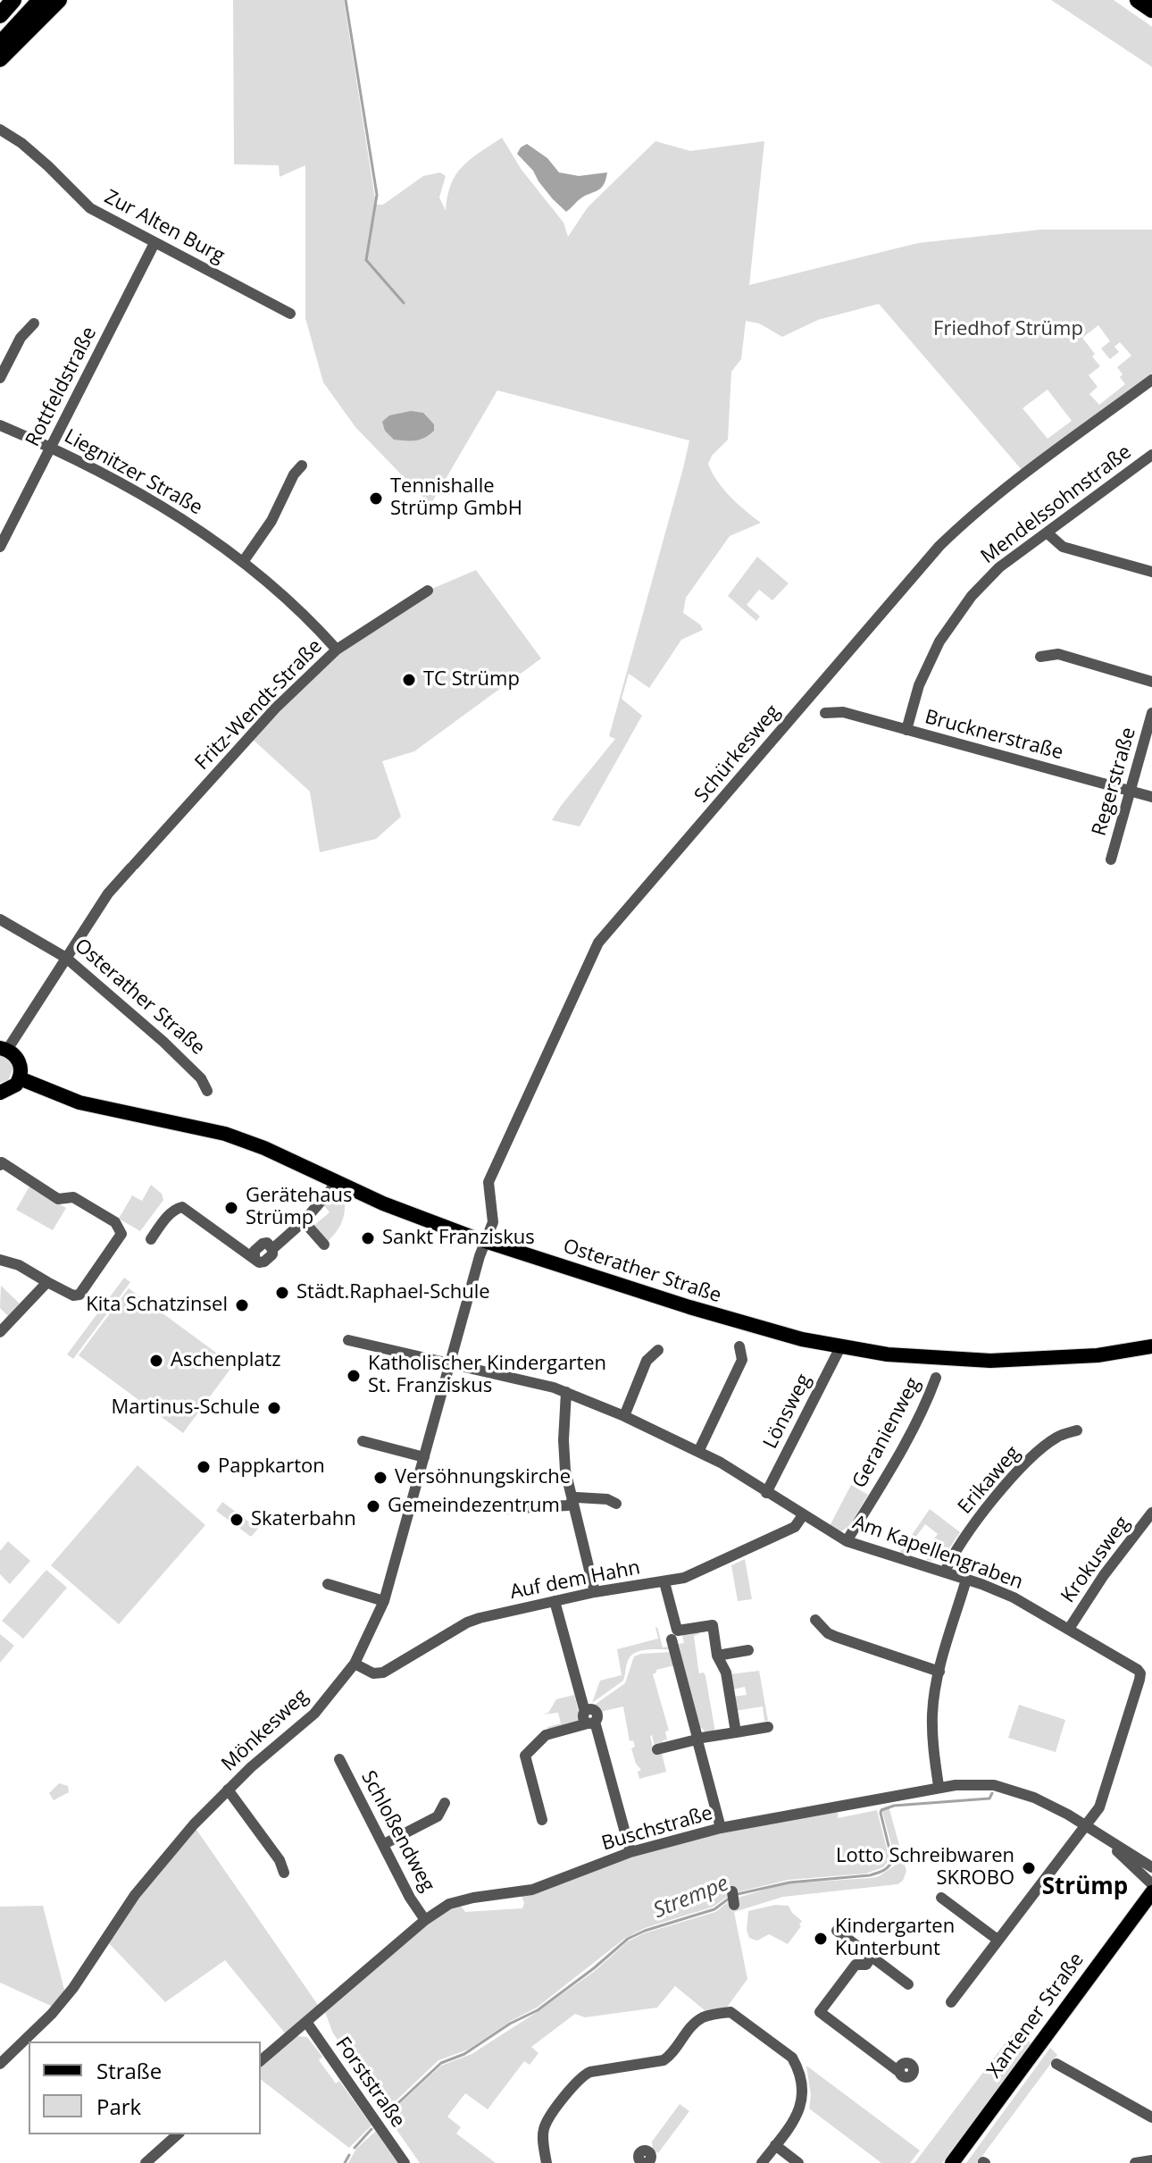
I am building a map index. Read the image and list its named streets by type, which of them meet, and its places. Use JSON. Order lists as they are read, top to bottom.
{
  "streets": {
    "main road": ["Osterather Straße", "Xantener Straße"],
    "street": [
      "Zur Alten Burg",
      "Rottfeldstraße",
      "Liegnitzer Straße",
      "Mendelssohnstraße",
      "Fritz-Wendt-Straße",
      "Brucknerstraße",
      "Schürkesweg",
      "Regerstraße",
      "Lönsweg",
      "Geranienweg",
      "Erikaweg",
      "Am Kapellengraben",
      "Krokusweg",
      "Auf dem Hahn",
      "Mönkesweg",
      "Buschstraße",
      "Schloßendweg",
      "Forststraße"
    ]
  },
  "crossings": [
    ["Zur Alten Burg", "Rottfeldstraße"],
    ["Rottfeldstraße", "Liegnitzer Straße"],
    ["Liegnitzer Straße", "Fritz-Wendt-Straße"],
    ["Mendelssohnstraße", "Brucknerstraße"],
    ["Fritz-Wendt-Straße", "Osterather Straße"],
    ["Brucknerstraße", "Regerstraße"],
    ["Schürkesweg", "Osterather Straße"],
    ["Schürkesweg", "Mönkesweg"],
    ["Osterather Straße", "Lönsweg"],
    ["Osterather Straße", "Mönkesweg"],
    ["Lönsweg", "Am Kapellengraben"],
    ["Geranienweg", "Am Kapellengraben"],
    ["Erikaweg", "Am Kapellengraben"],
    ["Am Kapellengraben", "Krokusweg"],
    ["Am Kapellengraben", "Auf dem Hahn"],
    ["Am Kapellengraben", "Mönkesweg"],
    ["Am Kapellengraben", "Buschstraße"],
    ["Auf dem Hahn", "Mönkesweg"],
    ["Buschstraße", "Schloßendweg"],
    ["Buschstraße", "Forststraße"]
  ],
  "districts": ["Strümp"],
  "water": ["Strempe"],
  "parks": ["Friedhof Strümp"],
  "places": [
    "Tennishalle Strümp GmbH",
    "TC Strümp",
    "Gerätehaus Strümp",
    "Sankt Franziskus",
    "Städt.Raphael-Schule",
    "Kita Schatzinsel",
    "Aschenplatz",
    "Katholischer Kindergarten St. Franziskus",
    "Martinus-Schule",
    "Pappkarton",
    "Versöhnungskirche",
    "Gemeindezentrum",
    "Skaterbahn",
    "Lotto Schreibwaren SKROBO",
    "Kindergarten Kunterbunt"
  ],
  "legend": ["Straße", "Park"]
}
